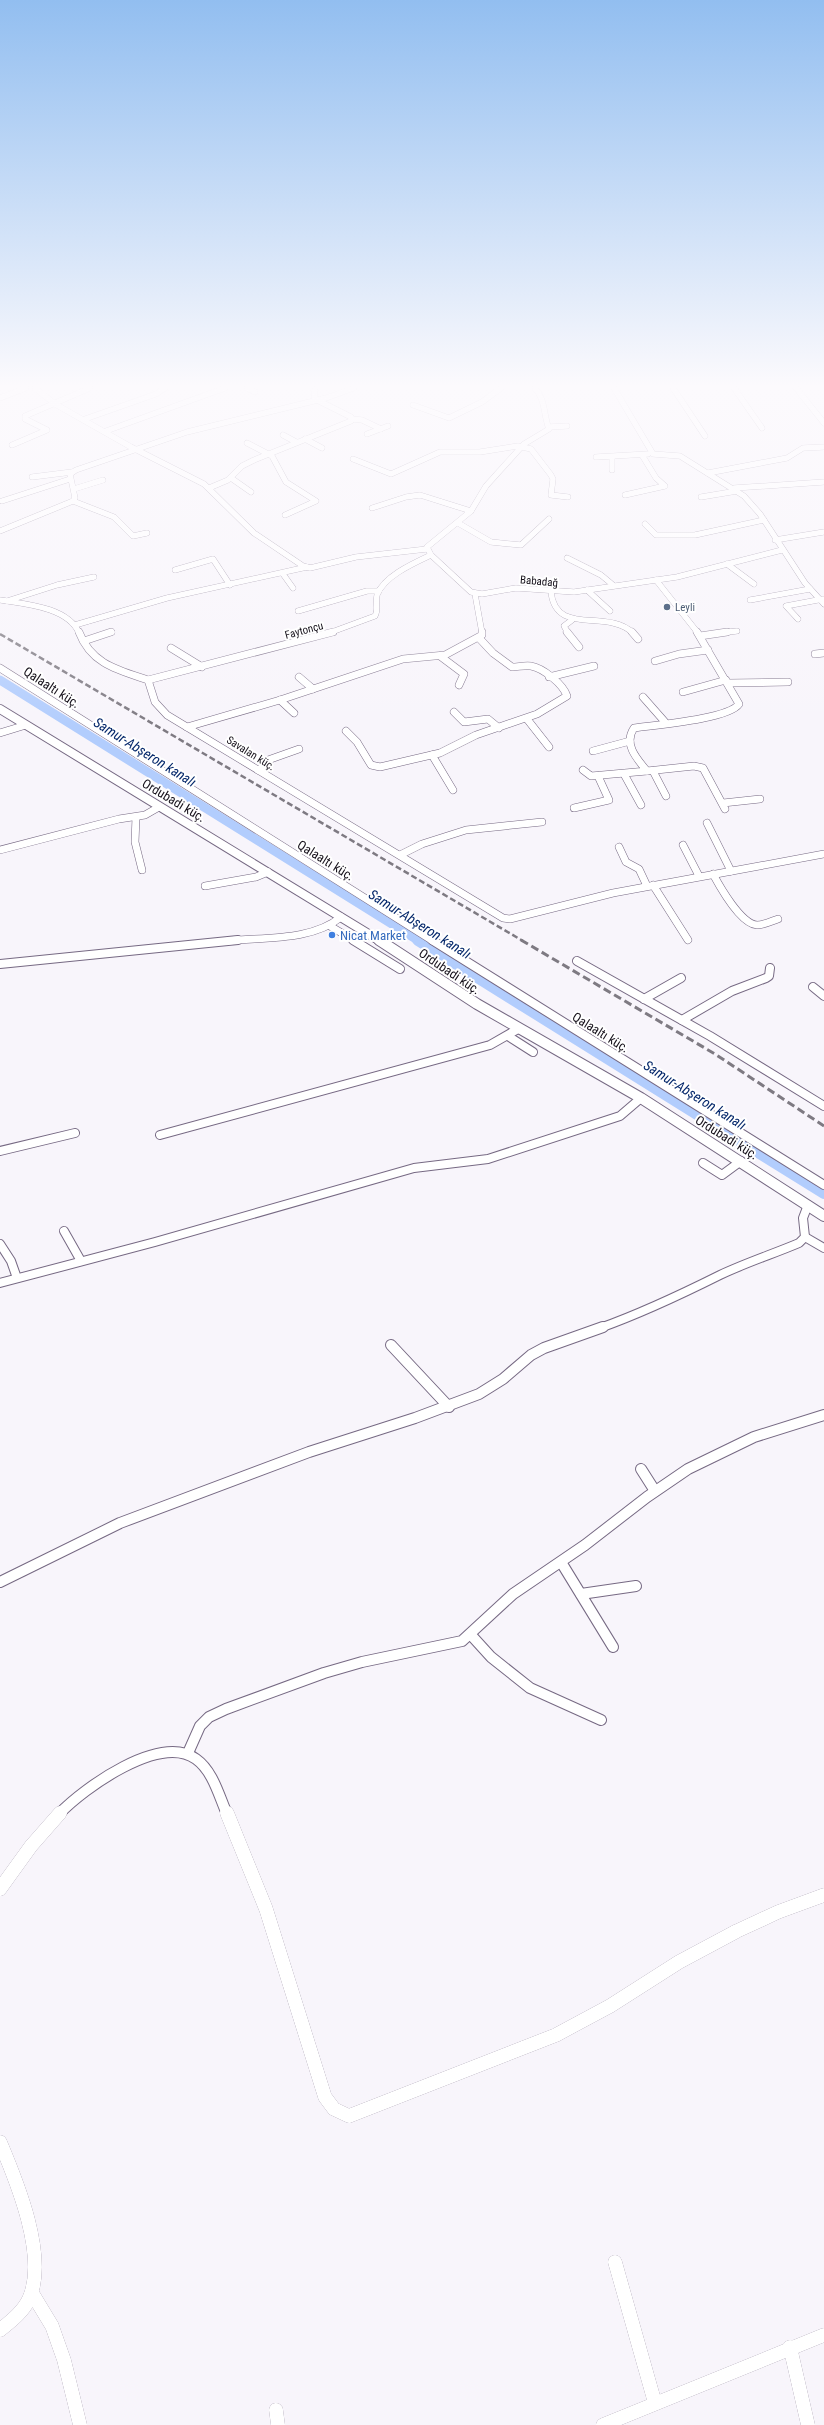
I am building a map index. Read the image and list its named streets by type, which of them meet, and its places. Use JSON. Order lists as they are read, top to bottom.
{
  "streets": {
    "street": [
      "Babadağ",
      "Faytonçu",
      "Qalaaltı küç.",
      "Savalan küç.",
      "Ordubadi küç."
    ]
  },
  "crossings": [
    ["Faytonçu", "Savalan küç."]
  ],
  "water": ["Samur-Abşeron kanalı"],
  "places": ["Leyli", "Nicat Market"]
}
